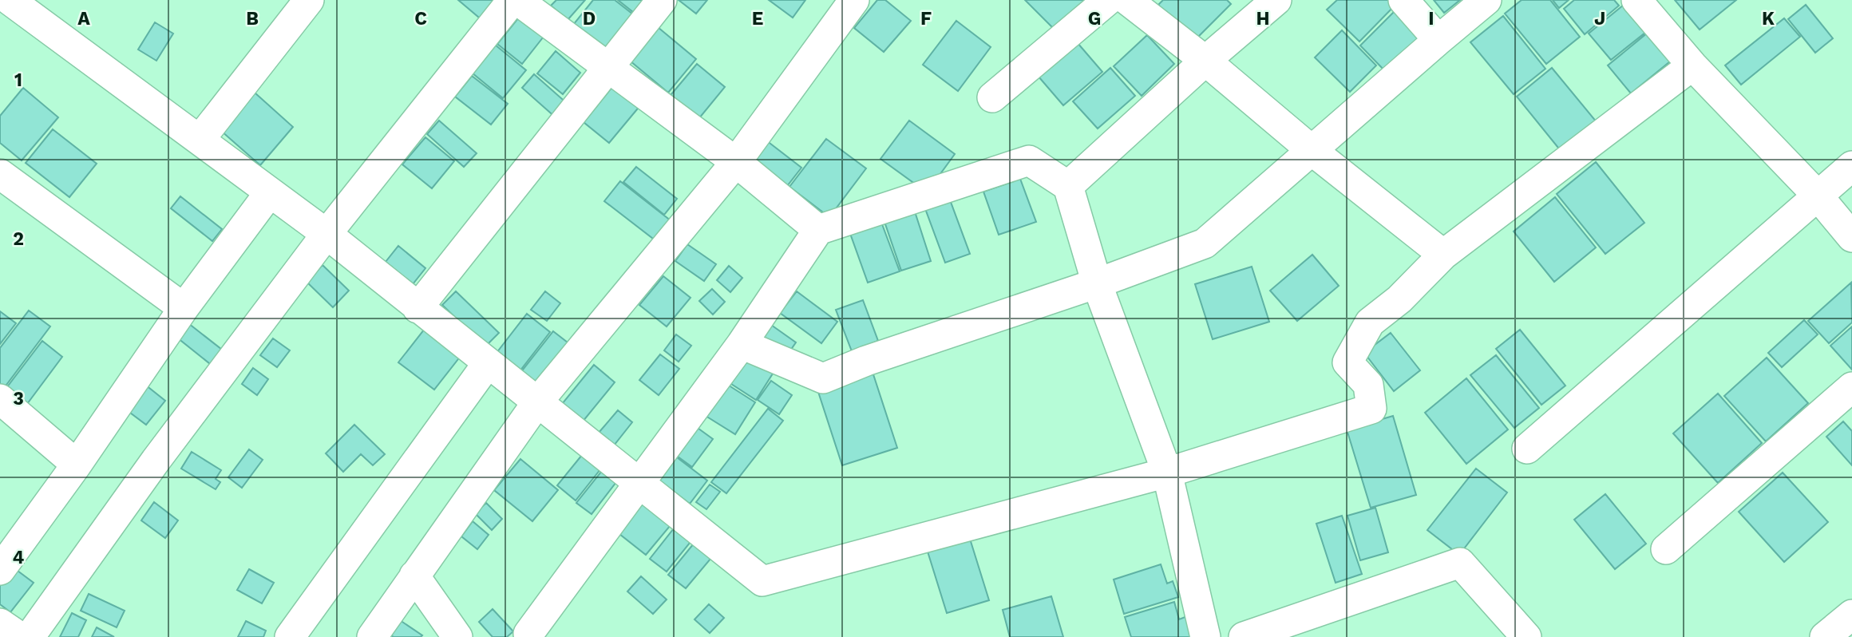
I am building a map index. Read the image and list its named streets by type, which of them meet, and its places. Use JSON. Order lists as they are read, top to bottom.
{
  "grid": {
    "columns": [
      "A",
      "B",
      "C",
      "D",
      "E",
      "F",
      "G",
      "H",
      "I",
      "J",
      "K"
    ],
    "rows": [
      "1",
      "2",
      "3",
      "4"
    ]
  }
}
